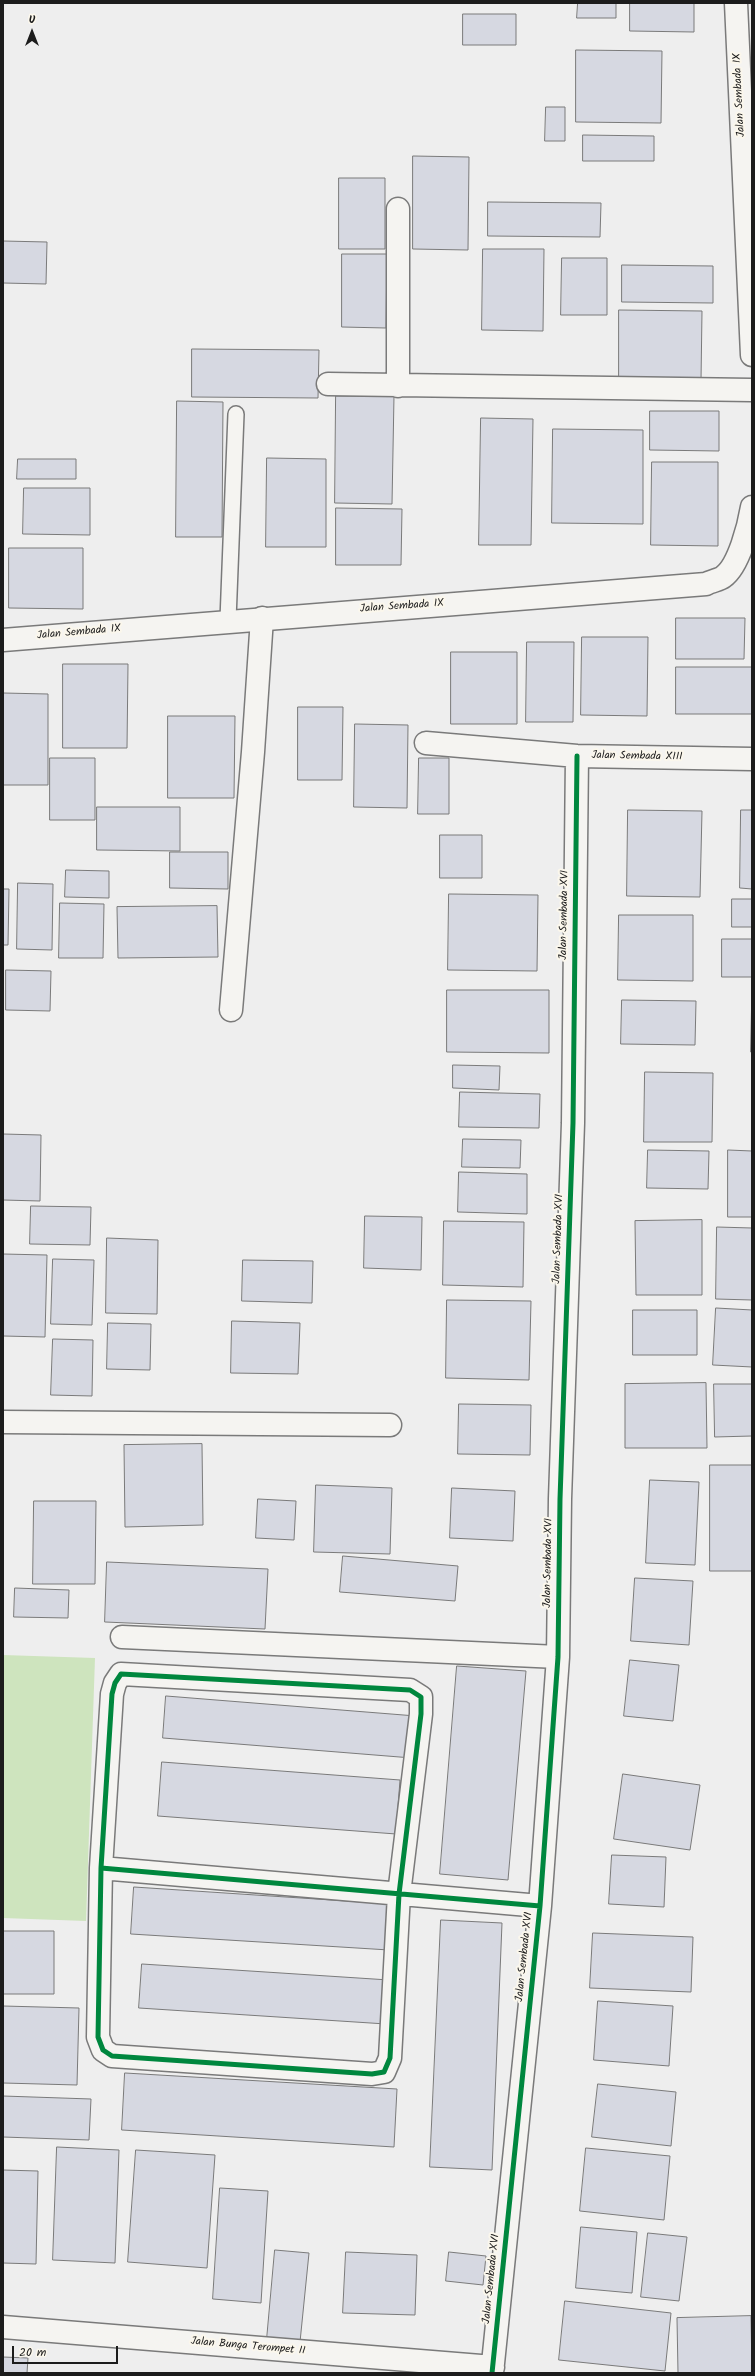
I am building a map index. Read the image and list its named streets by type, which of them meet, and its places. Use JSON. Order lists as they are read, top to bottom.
{
  "streets": {
    "street": [
      "Jalan Sembada IX",
      "Jalan Sembada XIII",
      "Jalan Sembada XVI",
      "Jalan Bunga Terompet II"
    ]
  },
  "crossings": [
    ["Jalan Sembada XIII", "Jalan Sembada XVI"],
    ["Jalan Sembada XVI", "Jalan Bunga Terompet II"]
  ],
  "scale_bar": "20 m",
  "north": "top"
}
